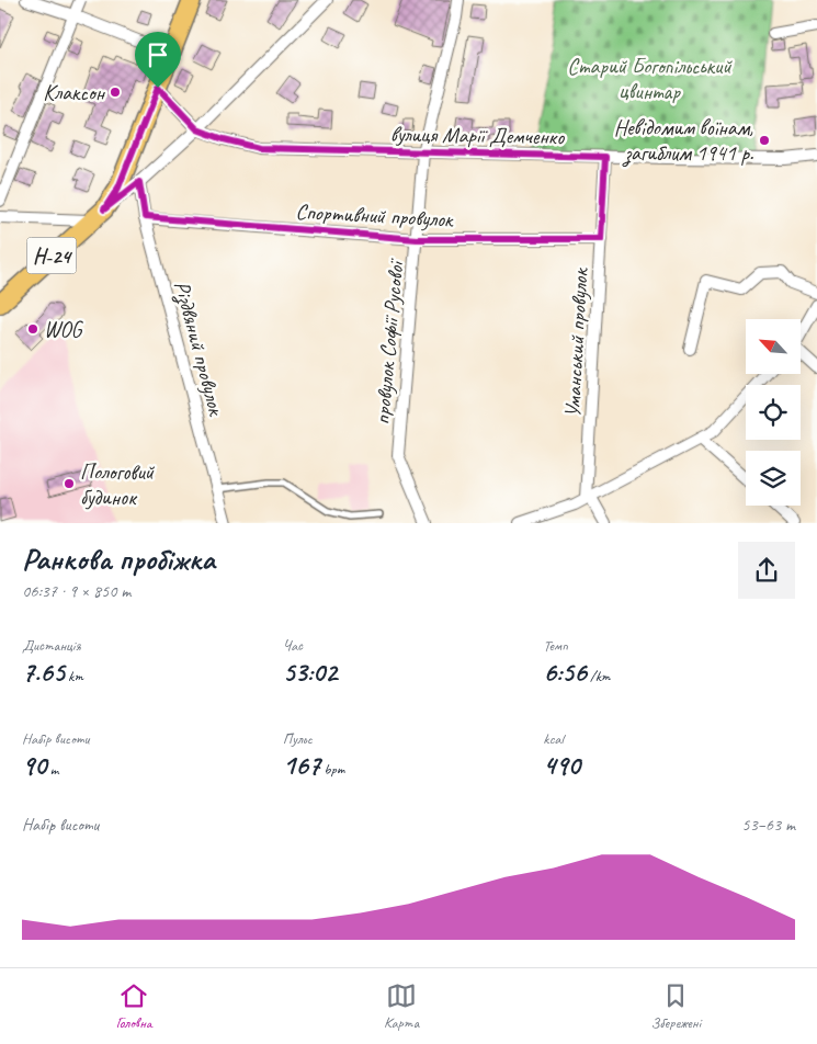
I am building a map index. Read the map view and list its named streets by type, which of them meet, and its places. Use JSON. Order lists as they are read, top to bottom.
{
  "streets": {
    "main road": ["Н-24"],
    "street": [
      "вулиця Марії Демченко",
      "Спортивний провулок",
      "провулок Софії Русової",
      "Уманський провулок",
      "Різдвяний провулок"
    ]
  },
  "crossings": [
    ["вулиця Марії Демченко", "Н-24"],
    ["вулиця Марії Демченко", "провулок Софії Русової"],
    ["вулиця Марії Демченко", "Уманський провулок"],
    ["Спортивний провулок", "провулок Софії Русової"],
    ["Спортивний провулок", "Уманський провулок"],
    ["Спортивний провулок", "Різдвяний провулок"]
  ],
  "parks": ["Старий Богопільський цвинтар"],
  "places": [
    "Клаксон",
    "Невідомим воїнам, загиблим 1941 р.",
    "WOG",
    "Пологовий будинок"
  ],
  "north": "top left",
  "page": {
    "heading": ["Ранкова пробіжка", "06:37 · 9 × 850 m"],
    "stats": [
      ["Дистанція", "7.65 km"],
      ["Час", "53:02"],
      ["Темп", "6:56 /km"],
      ["Набір висоти", "90 m"],
      ["Пульс", "167 bpm"],
      ["kcal", "490"]
    ],
    "chart": ["Набір висоти", "53–63 m"],
    "tabs": ["Головна", "Карта", "Збережені"]
  }
}
